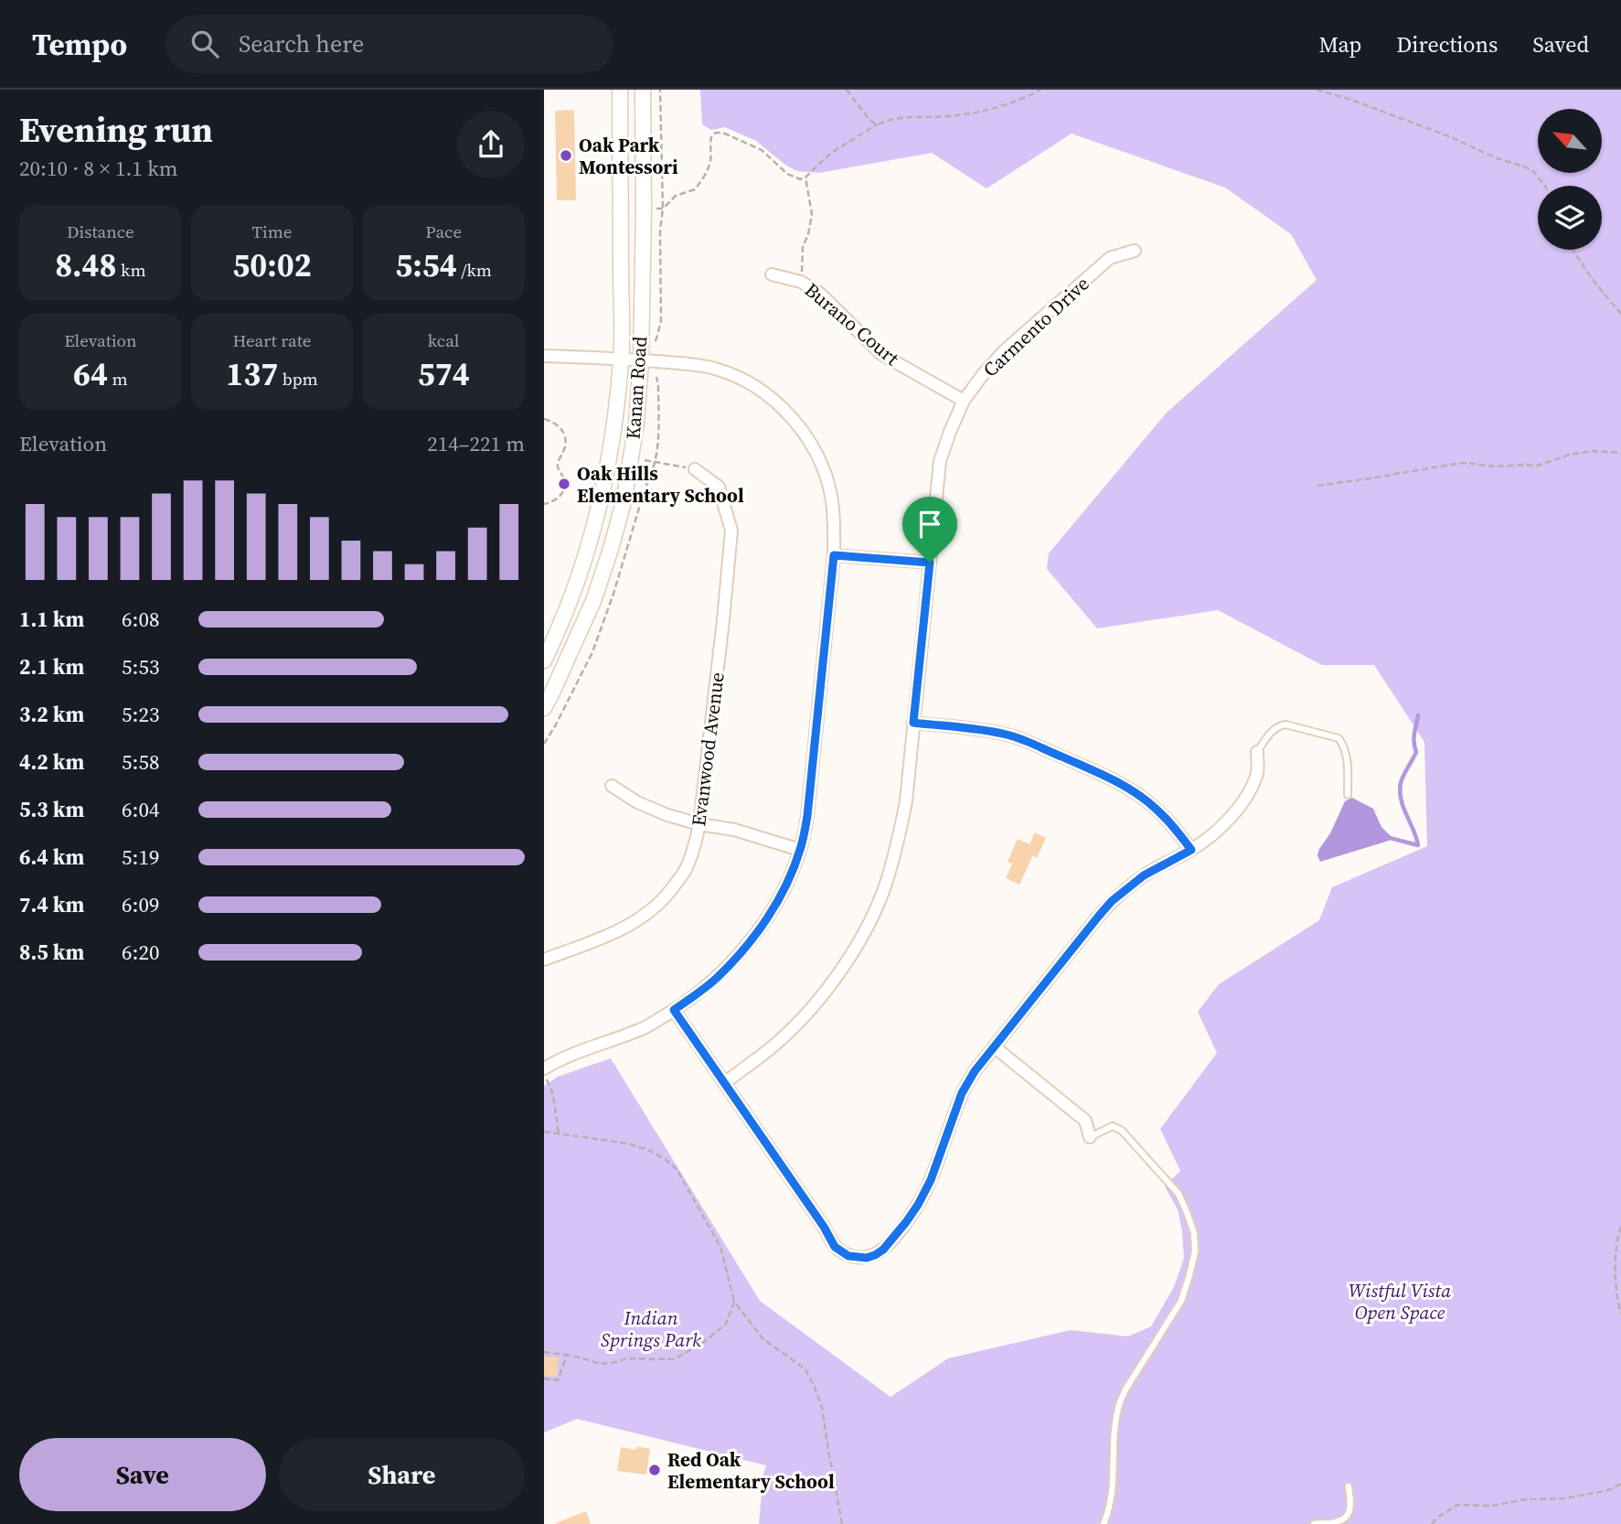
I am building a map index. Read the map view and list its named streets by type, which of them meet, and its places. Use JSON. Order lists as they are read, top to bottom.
{
  "streets": {
    "main road": ["Kanan Road"],
    "street": ["Burano Court", "Carmento Drive", "Evanwood Avenue"]
  },
  "crossings": [
    ["Burano Court", "Carmento Drive"]
  ],
  "parks": ["Wistful Vista Open Space", "Indian Springs Park"],
  "places": ["Oak Park Montessori", "Oak Hills Elementary School", "Red Oak Elementary School"],
  "north": "top left",
  "page": {
    "header": "Tempo",
    "search": "Search here",
    "nav": ["Map", "Directions", "Saved"],
    "heading": ["Evening run", "20:10 · 8 × 1.1 km"],
    "stats": [
      ["Distance", "8.48 km"],
      ["Time", "50:02"],
      ["Pace", "5:54 /km"],
      ["Elevation", "64 m"],
      ["Heart rate", "137 bpm"],
      ["kcal", "574"]
    ],
    "chart": ["Elevation", "214–221 m"],
    "list": [
      {
        "name": "1.1 km",
        "note": "6:08"
      },
      {
        "name": "2.1 km",
        "note": "5:53"
      },
      {
        "name": "3.2 km",
        "note": "5:23"
      },
      {
        "name": "4.2 km",
        "note": "5:58"
      },
      {
        "name": "5.3 km",
        "note": "6:04"
      },
      {
        "name": "6.4 km",
        "note": "5:19"
      },
      {
        "name": "7.4 km",
        "note": "6:09"
      },
      {
        "name": "8.5 km",
        "note": "6:20"
      }
    ],
    "buttons": ["Save", "Share"]
  }
}
